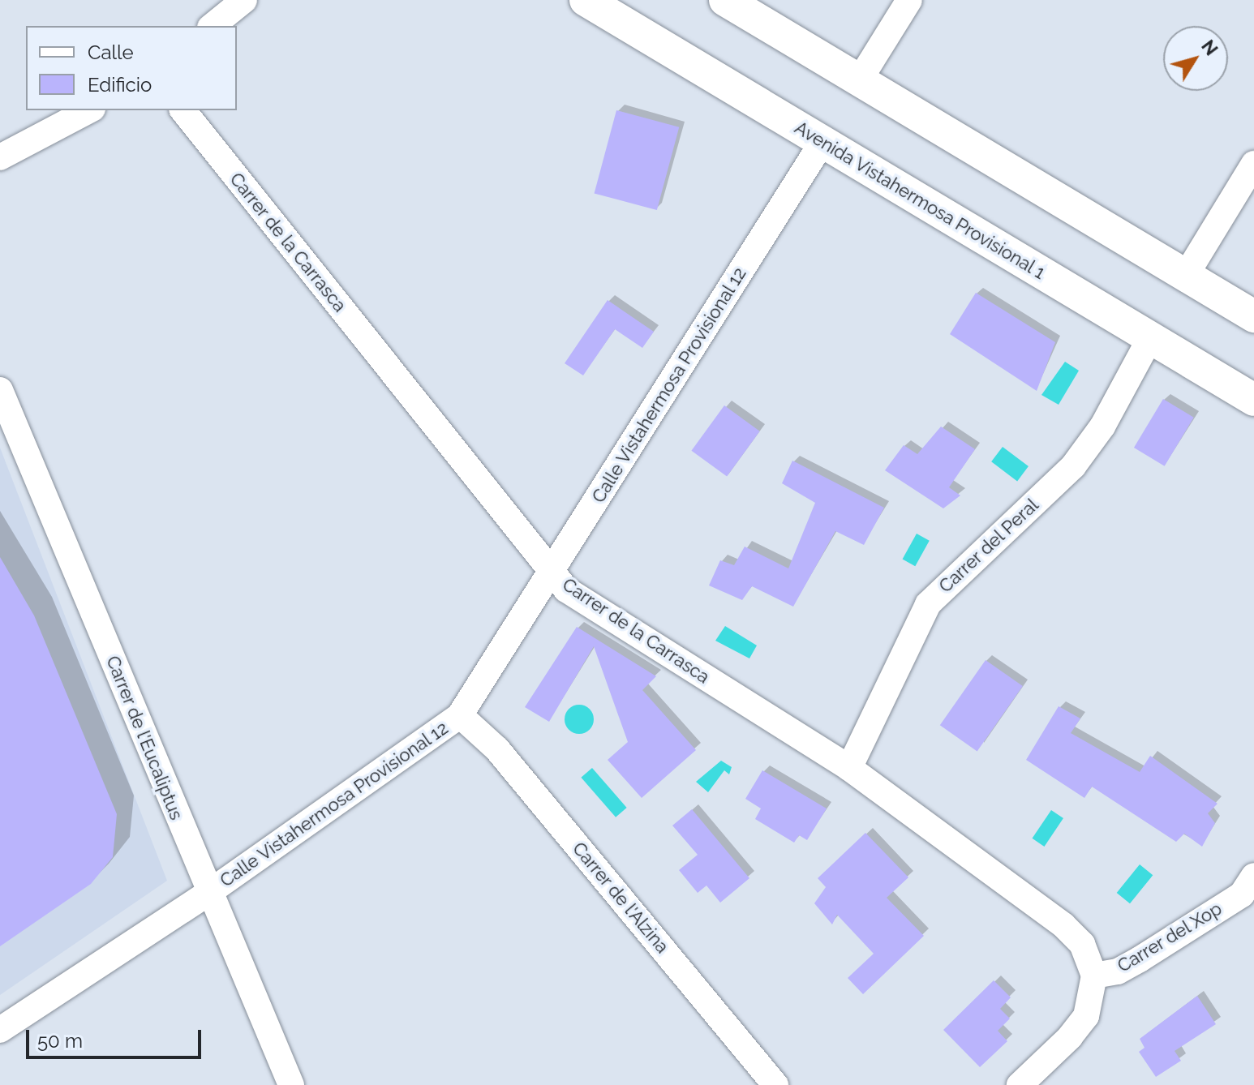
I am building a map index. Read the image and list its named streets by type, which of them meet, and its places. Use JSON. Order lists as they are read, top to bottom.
{
  "streets": {
    "street": [
      "Avenida Vistahermosa Provisional 1",
      "Carrer de la Carrasca",
      "Calle Vistahermosa Provisional 12",
      "Carrer del Peral",
      "Carrer de l'Eucaliptus",
      "Carrer de l'Alzina",
      "Carrer del Xop"
    ]
  },
  "crossings": [
    ["Avenida Vistahermosa Provisional 1", "Calle Vistahermosa Provisional 12"],
    ["Avenida Vistahermosa Provisional 1", "Carrer del Peral"],
    ["Carrer de la Carrasca", "Calle Vistahermosa Provisional 12"],
    ["Carrer de la Carrasca", "Carrer del Peral"],
    ["Carrer de la Carrasca", "Carrer del Xop"],
    ["Calle Vistahermosa Provisional 12", "Carrer de l'Eucaliptus"],
    ["Calle Vistahermosa Provisional 12", "Carrer de l'Alzina"]
  ],
  "legend": ["Calle", "Edificio"],
  "scale_bar": "50 m",
  "north": "top right"
}
